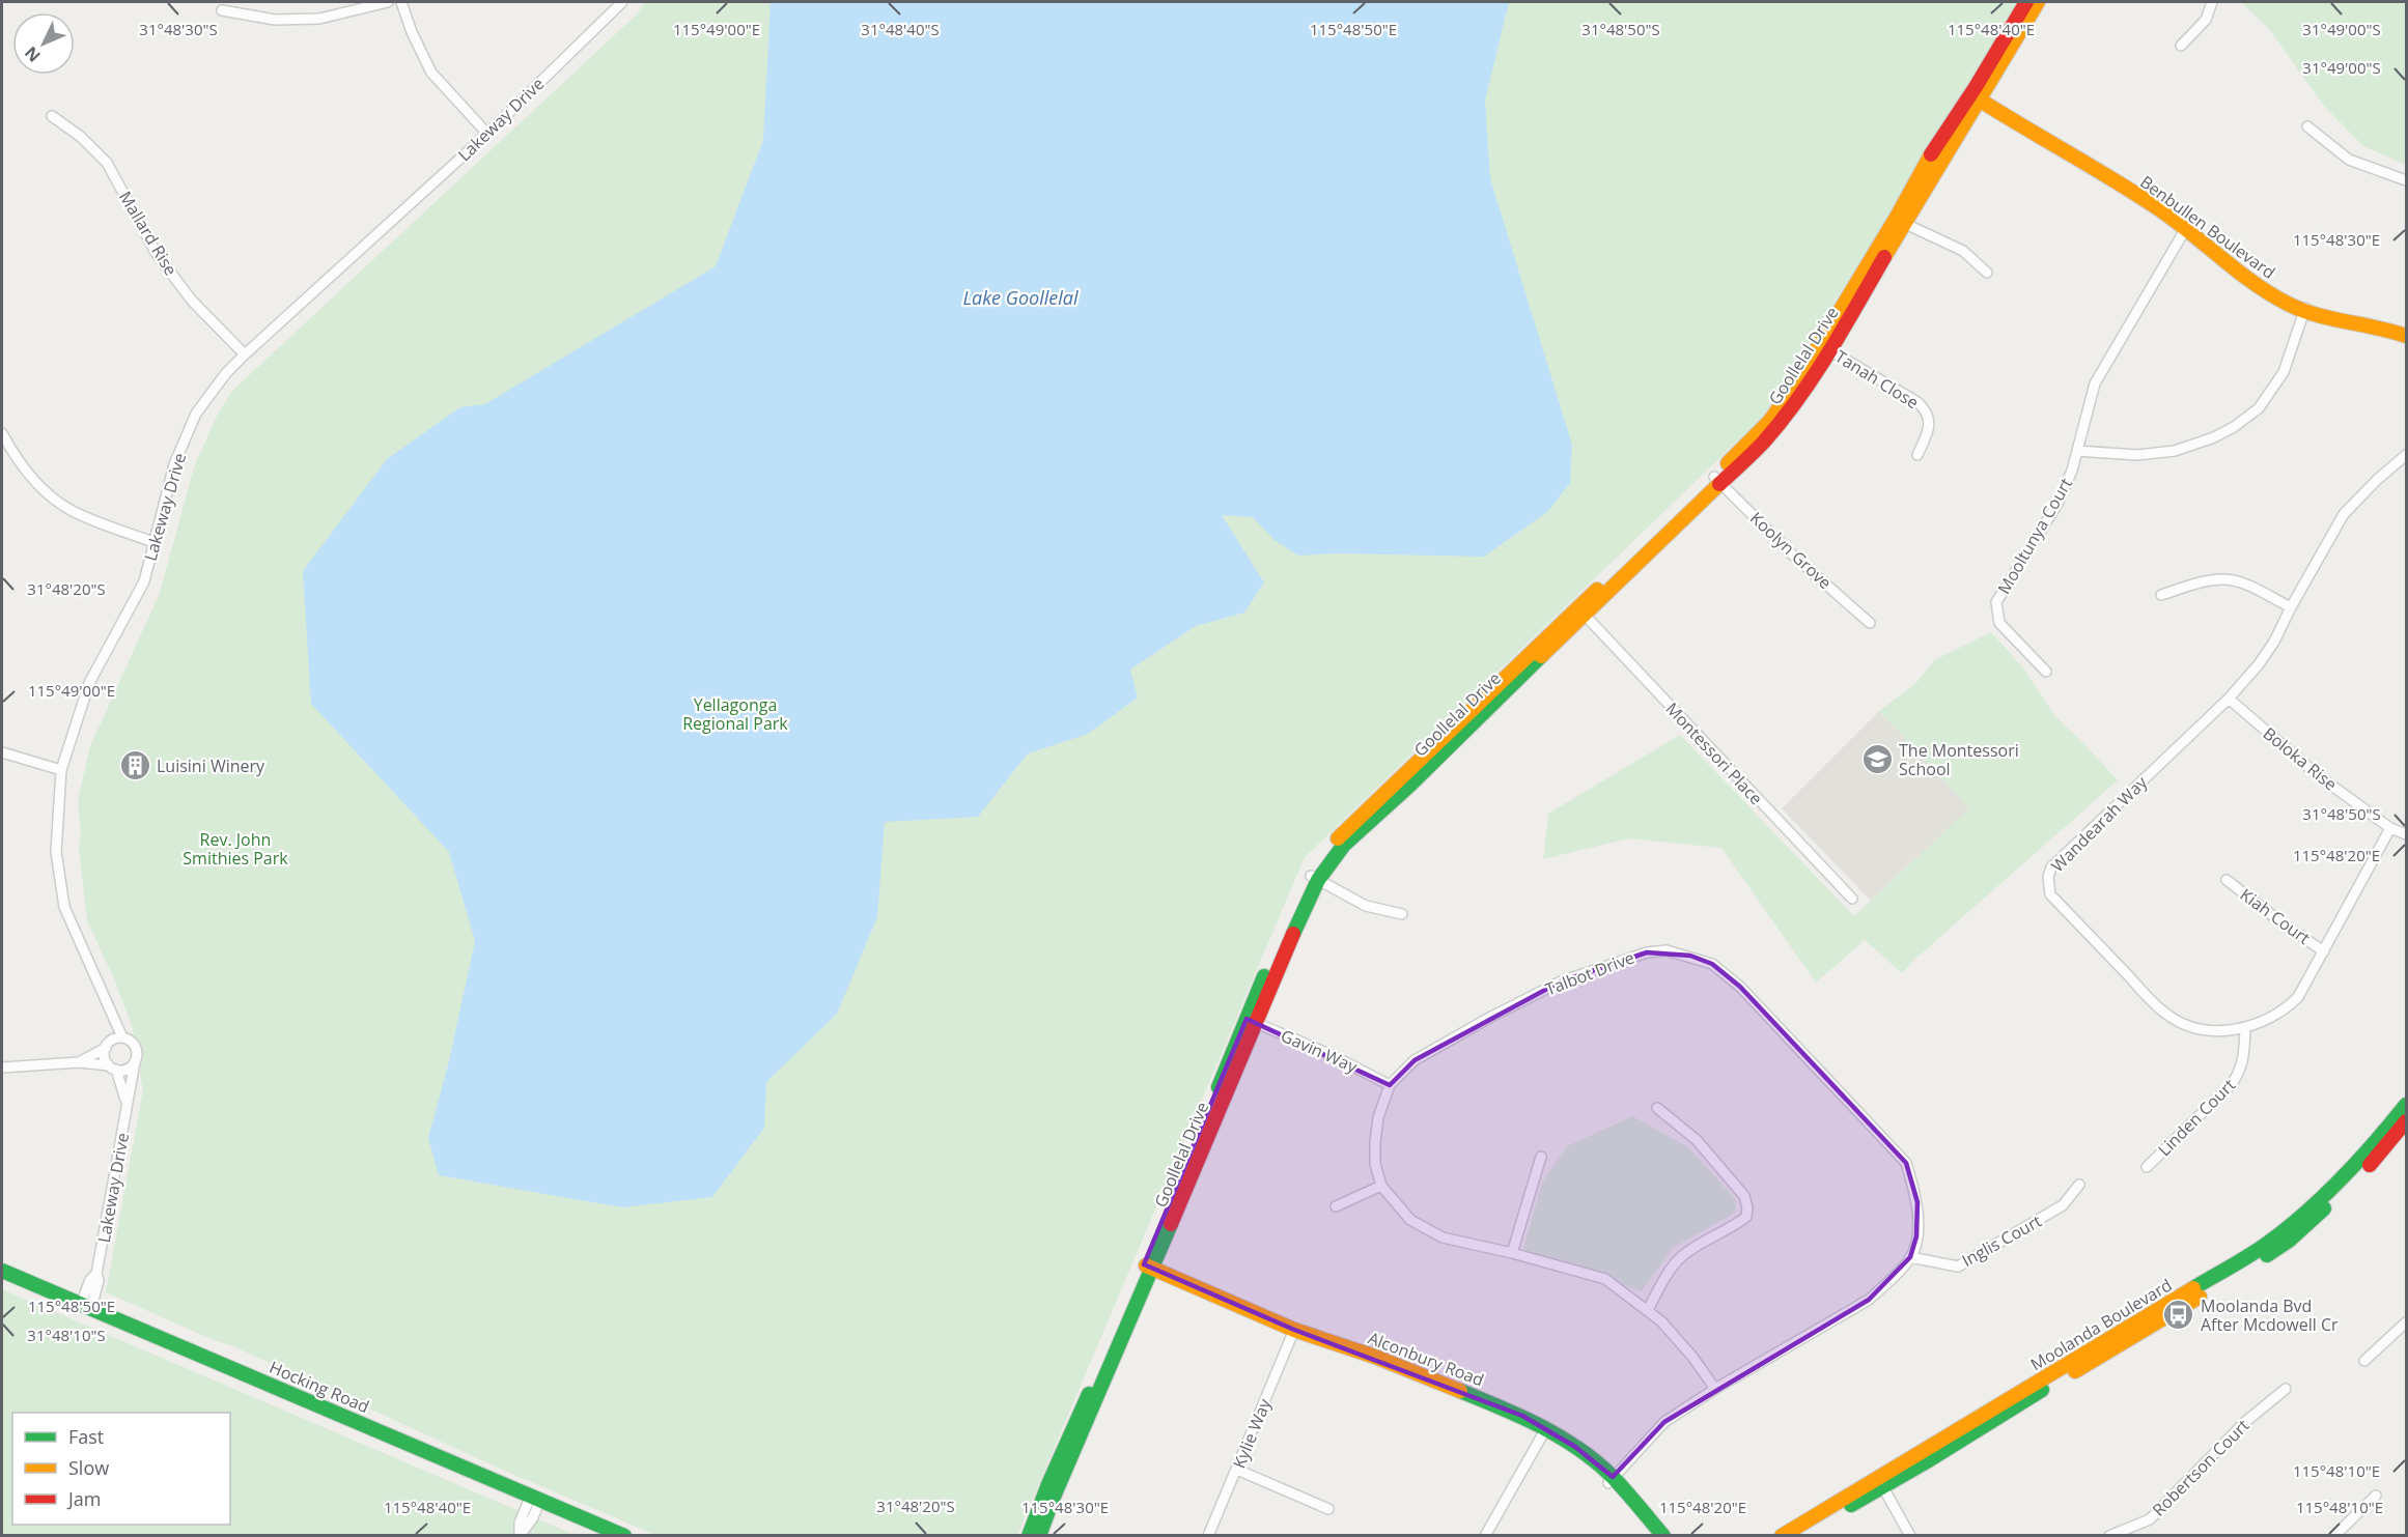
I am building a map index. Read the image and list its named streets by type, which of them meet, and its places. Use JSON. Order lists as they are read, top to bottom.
{
  "streets": {
    "street": [
      "Lakeway Drive",
      "Benbullen Boulevard",
      "Mallard Rise",
      "Goollelal Drive",
      "Tanah Close",
      "Mooltunya Court",
      "Koolyn Grove",
      "Montessori Place",
      "Boloka Rise",
      "Wandearah Way",
      "Kiah Court",
      "Talbot Drive",
      "Gavin Way",
      "Linden Court",
      "Inglis Court",
      "Moolanda Boulevard",
      "Alconbury Road",
      "Hocking Road",
      "Kylie Way",
      "Robertson Court"
    ]
  },
  "crossings": [
    ["Lakeway Drive", "Mallard Rise"],
    ["Lakeway Drive", "Hocking Road"],
    ["Benbullen Boulevard", "Goollelal Drive"],
    ["Benbullen Boulevard", "Mooltunya Court"],
    ["Goollelal Drive", "Tanah Close"],
    ["Goollelal Drive", "Koolyn Grove"],
    ["Goollelal Drive", "Montessori Place"],
    ["Goollelal Drive", "Gavin Way"],
    ["Goollelal Drive", "Alconbury Road"],
    ["Boloka Rise", "Wandearah Way"],
    ["Wandearah Way", "Kiah Court"],
    ["Wandearah Way", "Linden Court"],
    ["Talbot Drive", "Gavin Way"],
    ["Talbot Drive", "Inglis Court"],
    ["Alconbury Road", "Kylie Way"]
  ],
  "water": ["Lake Goollelal"],
  "parks": ["Yellagonga Regional Park", "Rev. John Smithies Park"],
  "places": {
    "school or university": ["The Montessori School"],
    "building": ["Luisini Winery"],
    "bus stop": ["Moolanda Bvd After Mcdowell Cr"]
  },
  "legend": ["Fast", "Slow", "Jam"],
  "north": "bottom left",
  "coordinates": [
    "115°49'00\"E",
    "115°48'50\"E",
    "115°48'40\"E",
    "31°48'30\"S",
    "31°48'40\"S",
    "31°48'50\"S",
    "31°49'00\"S",
    "115°48'30\"E",
    "31°48'20\"S",
    "115°48'20\"E",
    "31°48'10\"S",
    "115°48'10\"E"
  ]
}
